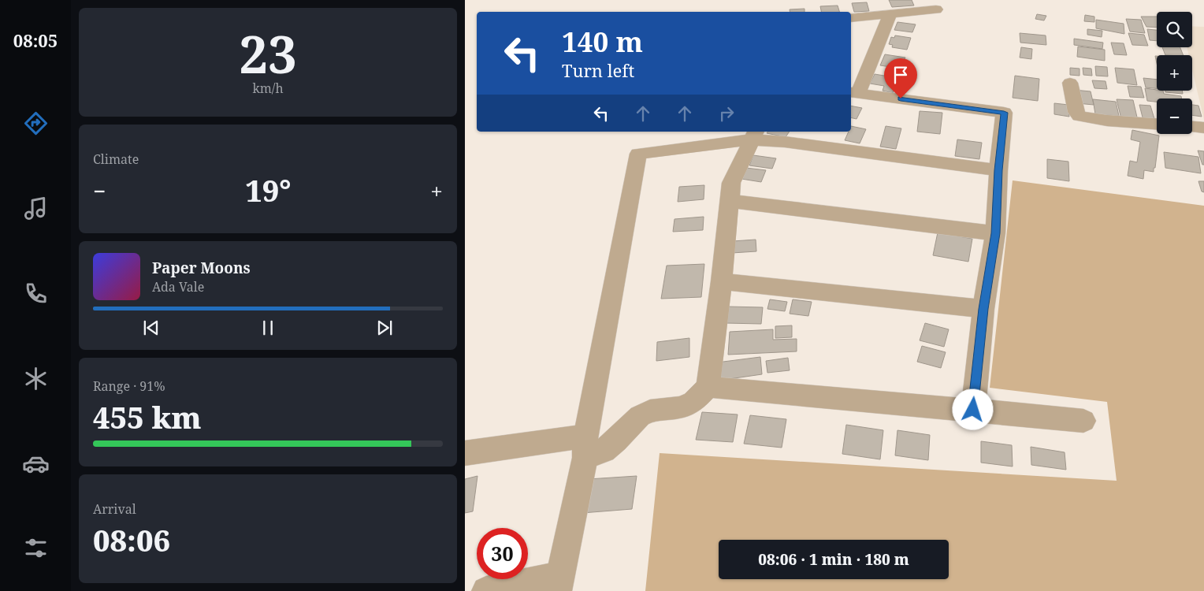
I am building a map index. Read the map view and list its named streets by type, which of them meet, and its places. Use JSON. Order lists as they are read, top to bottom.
{
  "page": {
    "tabs": "08:05",
    "tile": [
      ["23", "km/h"],
      "Climate",
      ["Range · 91%", "455 km"],
      ["Arrival", "08:06"]
    ],
    "map_buttons": ["+", "−"],
    "turn": ["140 m", "Turn left"],
    "heat": ["−", "19°", "+"],
    "song": ["Paper Moons", "Ada Vale"],
    "limit": "30",
    "trip": "08:06 · 1 min · 180 m"
  }
}
